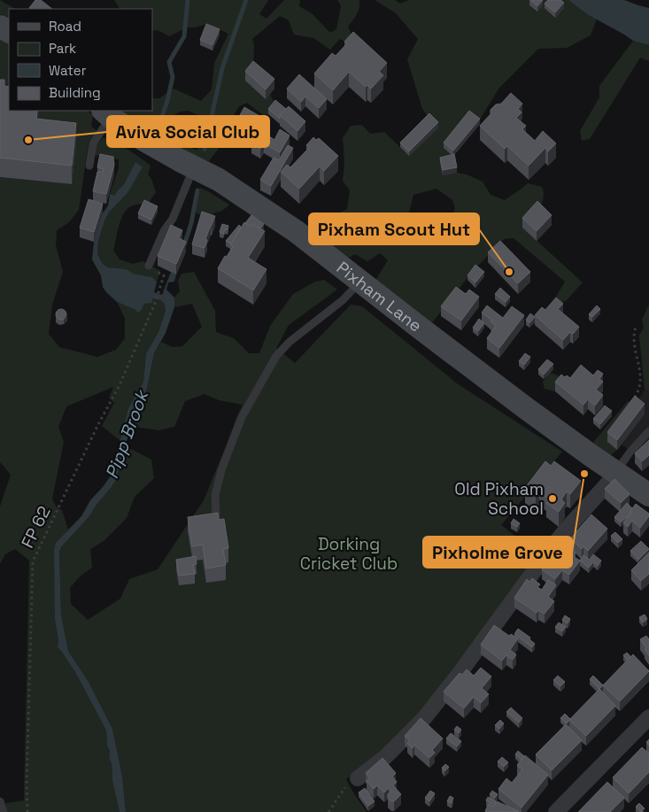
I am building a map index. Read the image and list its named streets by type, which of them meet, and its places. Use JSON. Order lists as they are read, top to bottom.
{
  "streets": {
    "main road": ["Pixham Lane"],
    "path": ["FP 62"]
  },
  "water": ["Pipp Brook"],
  "parks": ["Dorking Cricket Club"],
  "places": [
    "Aviva Social Club",
    "Pixham Scout Hut",
    "Pixholme Grove",
    "Old Pixham School"
  ],
  "legend": [
    "Road",
    "Park",
    "Water",
    "Building"
  ]
}
